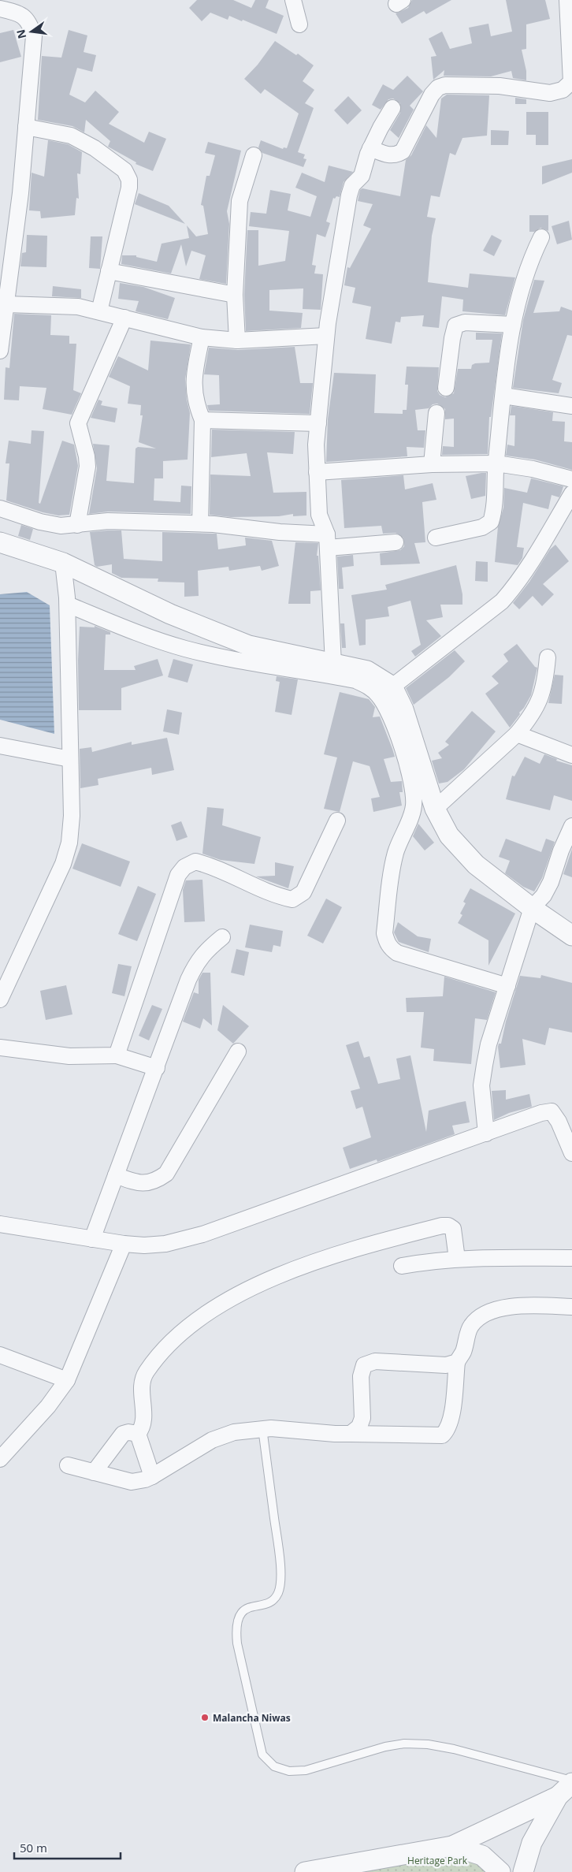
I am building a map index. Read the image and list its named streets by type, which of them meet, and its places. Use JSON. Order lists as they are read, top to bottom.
{
  "parks": ["Heritage Park"],
  "places": ["Malancha Niwas"],
  "scale_bar": "50 m",
  "north": "left"
}
